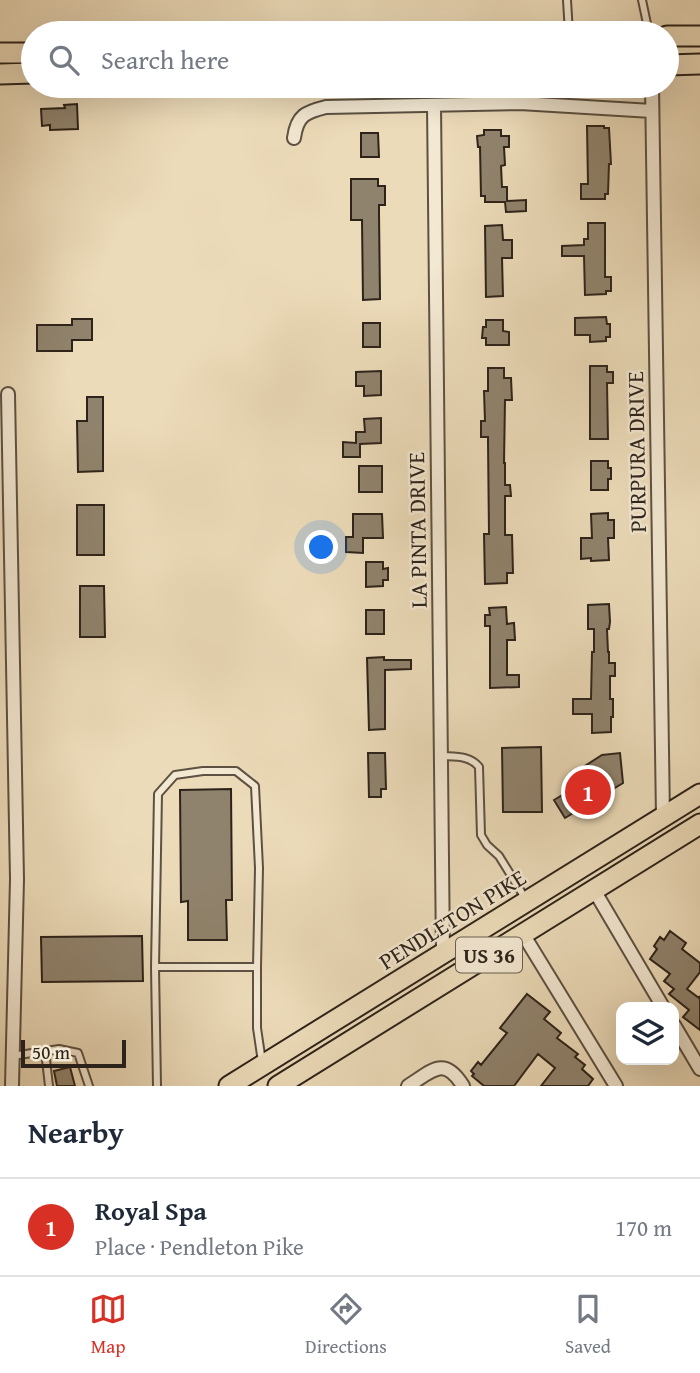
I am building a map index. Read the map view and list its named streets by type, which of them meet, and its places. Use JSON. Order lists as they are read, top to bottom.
{
  "streets": {
    "main road": ["PENDLETON PIKE", "US 36"],
    "street": ["PURPURA DRIVE", "LA PINTA DRIVE"]
  },
  "crossings": [
    ["PURPURA DRIVE", "PENDLETON PIKE"],
    ["LA PINTA DRIVE", "PENDLETON PIKE"]
  ],
  "scale_bar": "50 m",
  "page": {
    "search": "Search here",
    "pins": "1",
    "scale": "50 m",
    "heading": "Nearby",
    "list": [
      {
        "mark": "1",
        "name": "Royal Spa",
        "note": "Place · Pendleton Pike",
        "value": "170 m"
      }
    ],
    "nav": ["Map", "Directions", "Saved"]
  }
}
